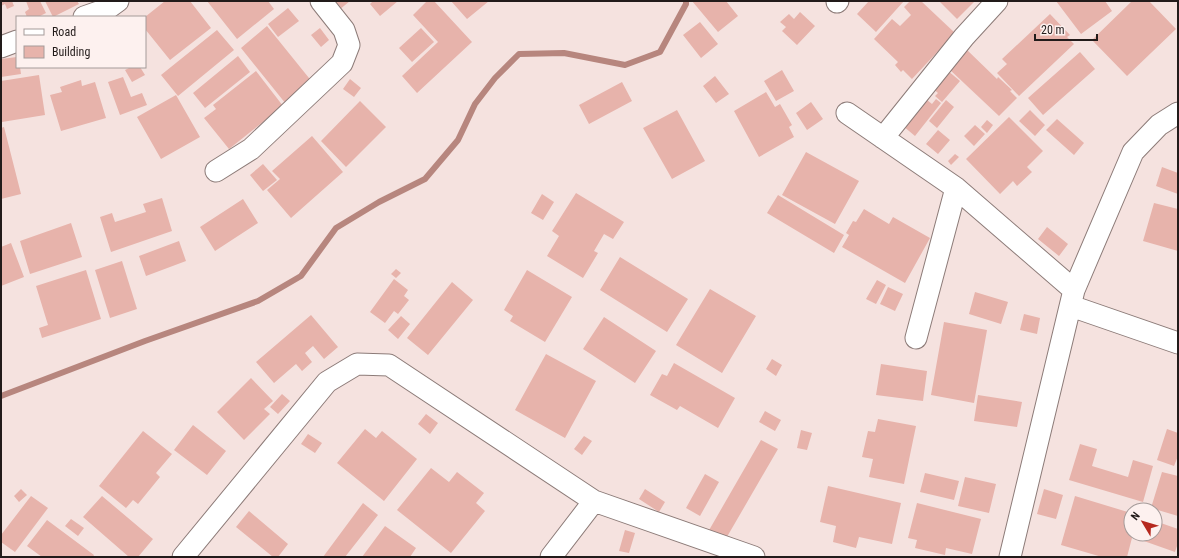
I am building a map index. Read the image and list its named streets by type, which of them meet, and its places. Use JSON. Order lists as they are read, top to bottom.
{
  "legend": ["Road", "Building"],
  "scale_bar": "20 m",
  "north": "top left"
}
